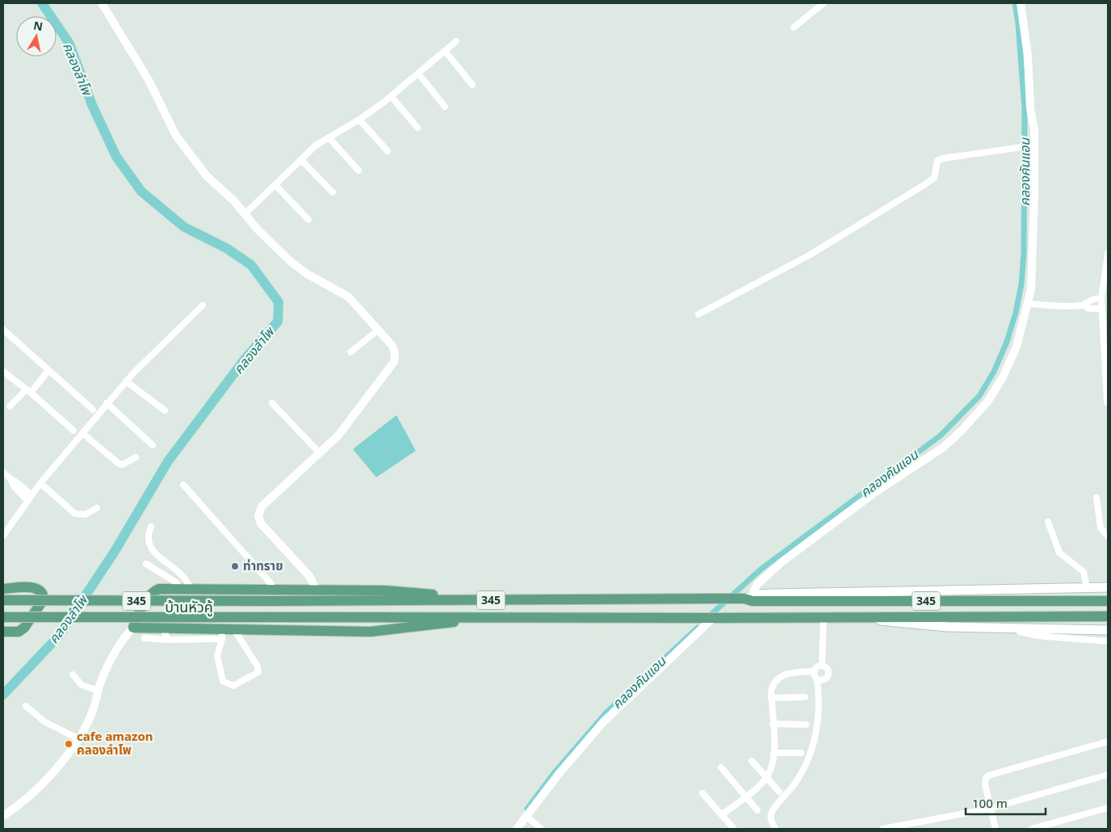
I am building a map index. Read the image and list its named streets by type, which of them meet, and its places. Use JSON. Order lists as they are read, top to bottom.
{
  "streets": {
    "main road": ["345"]
  },
  "districts": ["บ้านหัวคู้"],
  "water": ["คลองลำโพ", "คลองคันแอน"],
  "places": ["ท่าทราย", "cafe amazon คลองลำโพ"],
  "scale_bar": "100 m",
  "north": "top"
}
